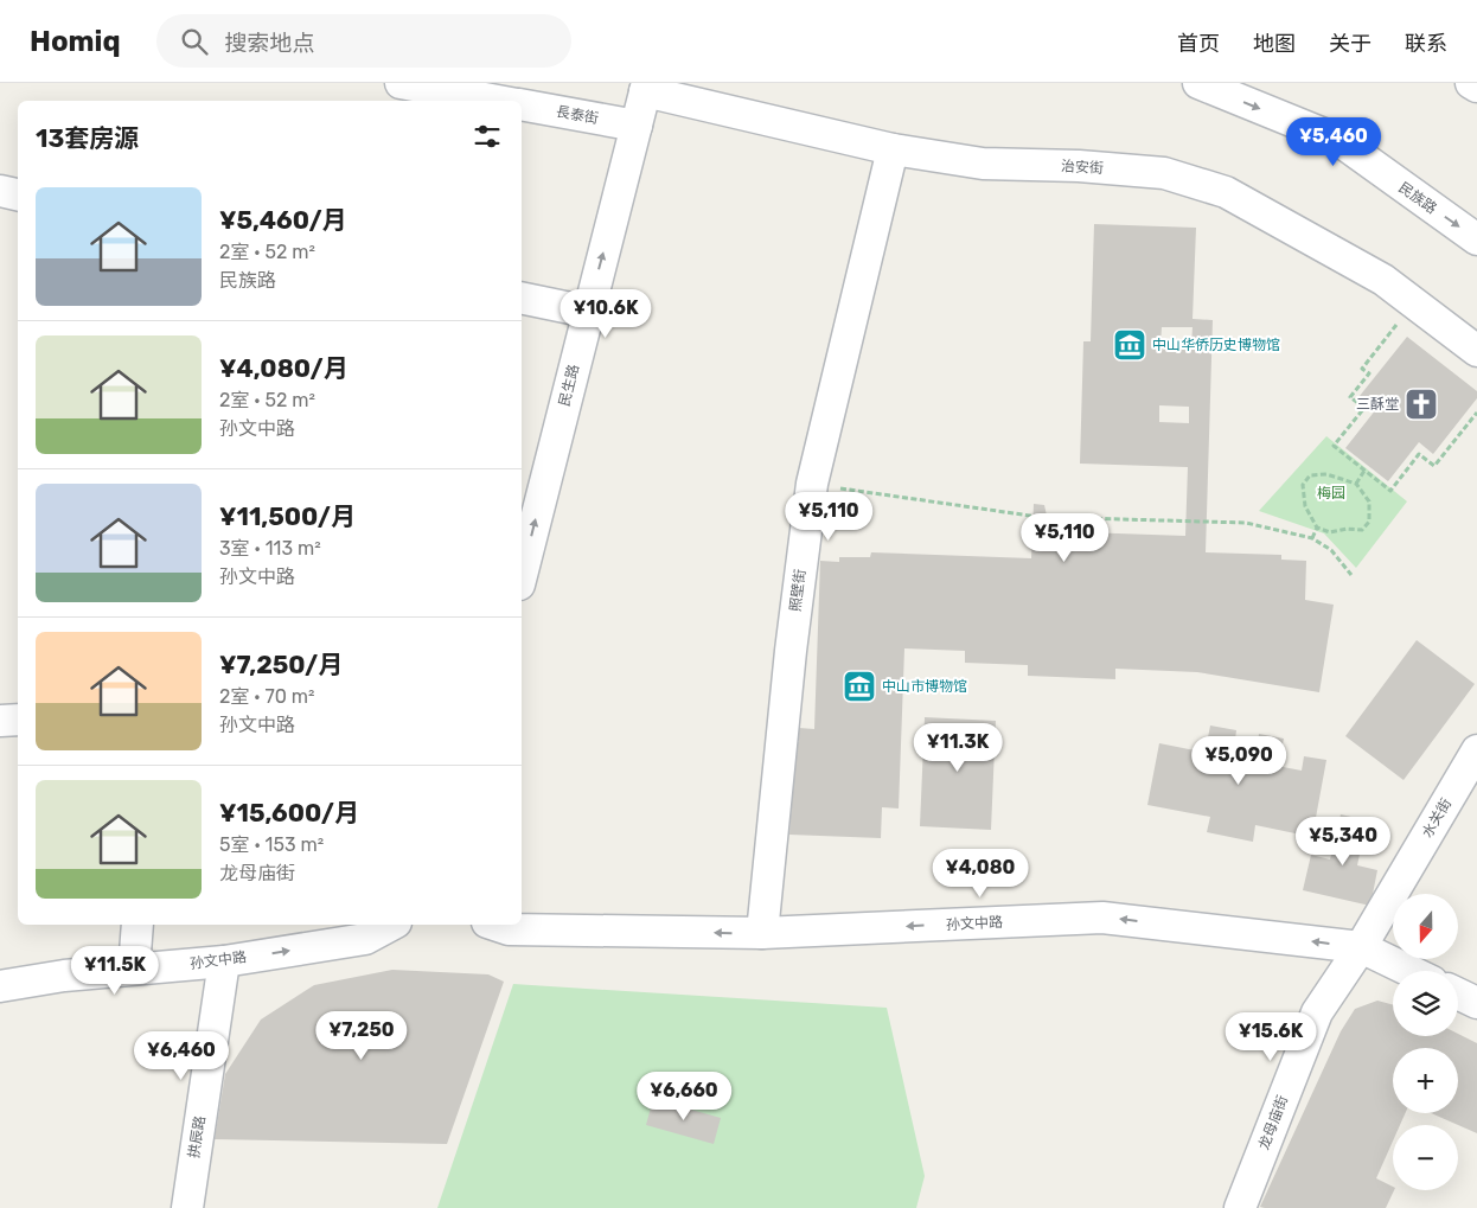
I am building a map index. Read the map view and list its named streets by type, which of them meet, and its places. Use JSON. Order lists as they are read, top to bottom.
{
  "streets": {
    "street": [
      "長泰街",
      "治安街",
      "民族路",
      "民生路",
      "照壁街",
      "水关街",
      "孙文中路",
      "龙母庙街",
      "拱辰路"
    ]
  },
  "crossings": [
    ["長泰街", "民生路"],
    ["治安街", "民生路"],
    ["治安街", "照壁街"],
    ["照壁街", "孙文中路"],
    ["水关街", "孙文中路"],
    ["水关街", "龙母庙街"],
    ["孙文中路", "龙母庙街"],
    ["孙文中路", "拱辰路"]
  ],
  "one_way": ["民族路", "民生路"],
  "parks": ["梅园"],
  "places": {
    "museum": ["中山华侨历史博物馆", "中山市博物馆"],
    "church": ["三酥堂"]
  },
  "north": "bottom",
  "page": {
    "header": "Homiq",
    "search": "搜索地点",
    "nav": [
      "首页",
      "地图",
      "关于",
      "联系"
    ],
    "heading": "13套房源",
    "price": [
      "¥5,460",
      "¥10.6K",
      "¥5,110",
      "¥5,110",
      "¥11.3K",
      "¥5,090",
      "¥5,340",
      "¥4,080",
      "¥11.5K",
      "¥7,250",
      "¥15.6K",
      "¥6,460",
      "¥6,660"
    ],
    "list": [
      {
        "name": "¥5,460/月",
        "note": "2室 · 52 m² · 民族路"
      },
      {
        "name": "¥4,080/月",
        "note": "2室 · 52 m² · 孙文中路"
      },
      {
        "name": "¥11,500/月",
        "note": "3室 · 113 m² · 孙文中路"
      },
      {
        "name": "¥7,250/月",
        "note": "2室 · 70 m² · 孙文中路"
      },
      {
        "name": "¥15,600/月",
        "note": "5室 · 153 m² · 龙母庙街"
      }
    ],
    "map_buttons": ["+", "−"]
  }
}
